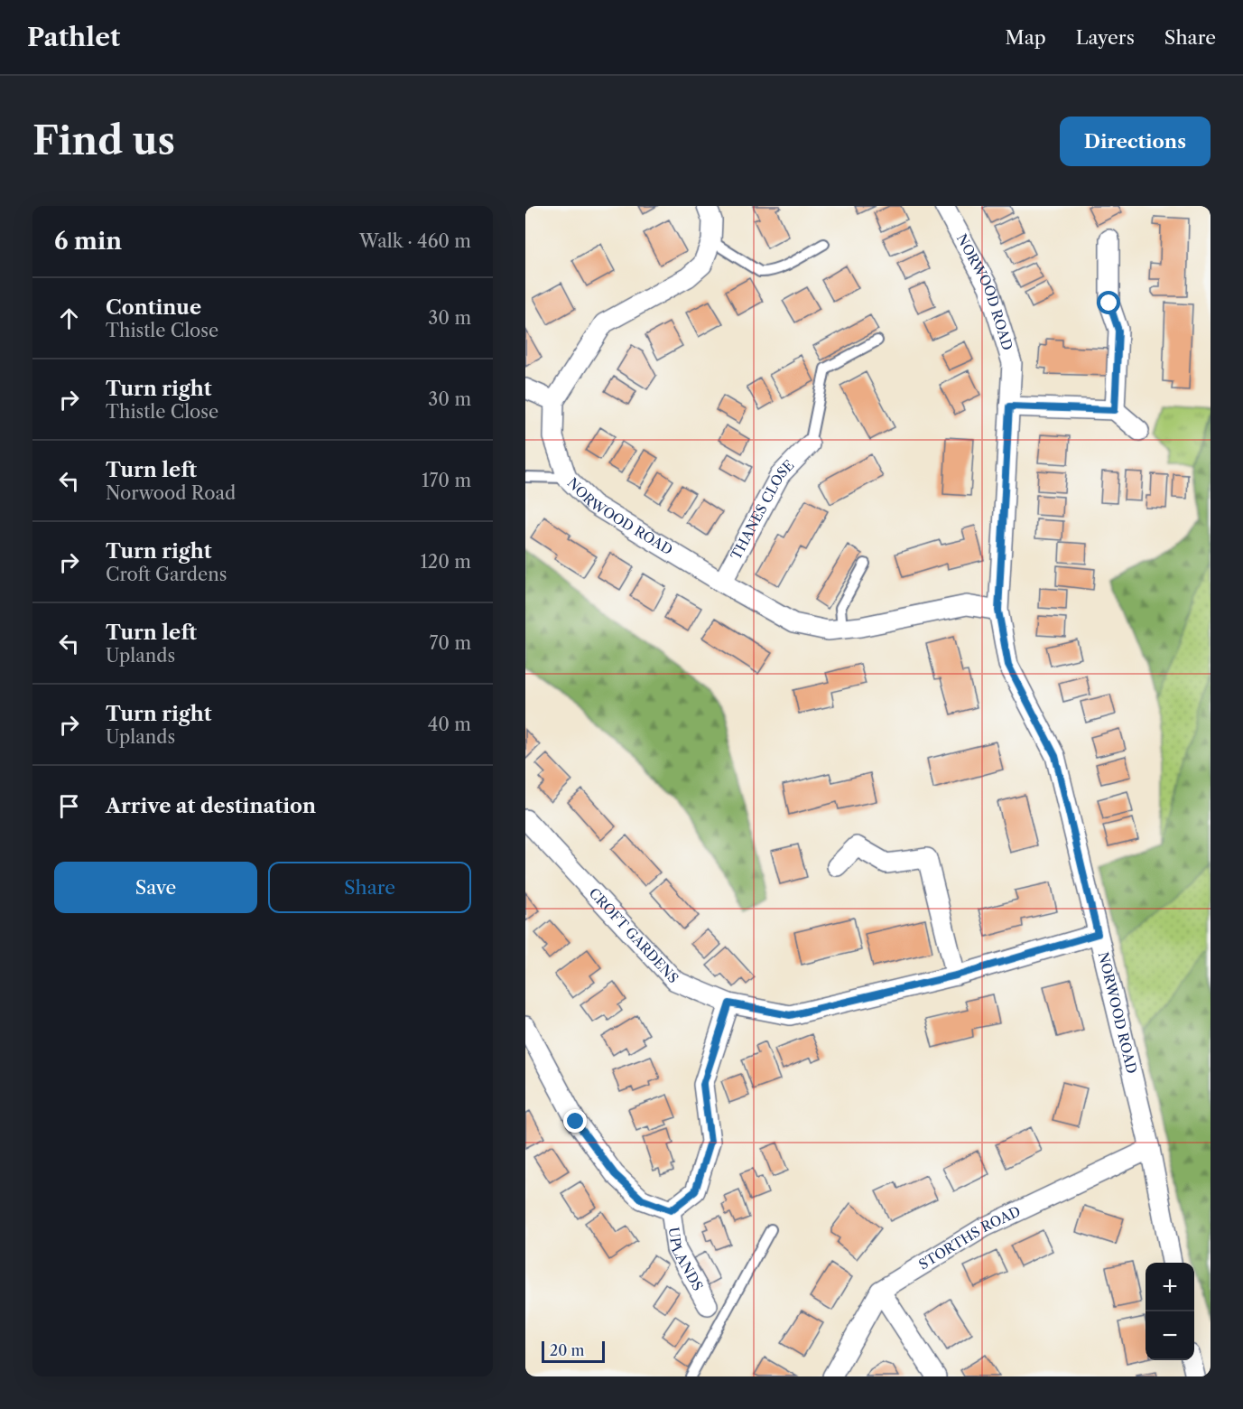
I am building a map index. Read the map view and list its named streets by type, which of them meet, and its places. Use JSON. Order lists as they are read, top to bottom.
{
  "streets": {
    "street": [
      "NORWOOD ROAD",
      "THANES CLOSE",
      "CROFT GARDENS",
      "STORTHS ROAD",
      "UPLANDS"
    ]
  },
  "crossings": [
    ["NORWOOD ROAD", "THANES CLOSE"],
    ["NORWOOD ROAD", "CROFT GARDENS"],
    ["NORWOOD ROAD", "STORTHS ROAD"],
    ["CROFT GARDENS", "UPLANDS"]
  ],
  "scale_bar": "20 m",
  "page": {
    "header": "Pathlet",
    "nav": ["Map", "Layers", "Share"],
    "buttons": [
      "Directions",
      ["Save", "Share"]
    ],
    "title": "Find us",
    "heading": ["6 min", "Walk · 460 m"],
    "list": [
      ["Continue", "Thistle Close", "30 m"],
      ["Turn right", "Thistle Close", "30 m"],
      ["Turn left", "Norwood Road", "170 m"],
      ["Turn right", "Croft Gardens", "120 m"],
      ["Turn left", "Uplands", "70 m"],
      ["Turn right", "Uplands", "40 m"],
      "Arrive at destination"
    ],
    "map_buttons": ["+", "−"],
    "scale": "20 m"
  }
}
